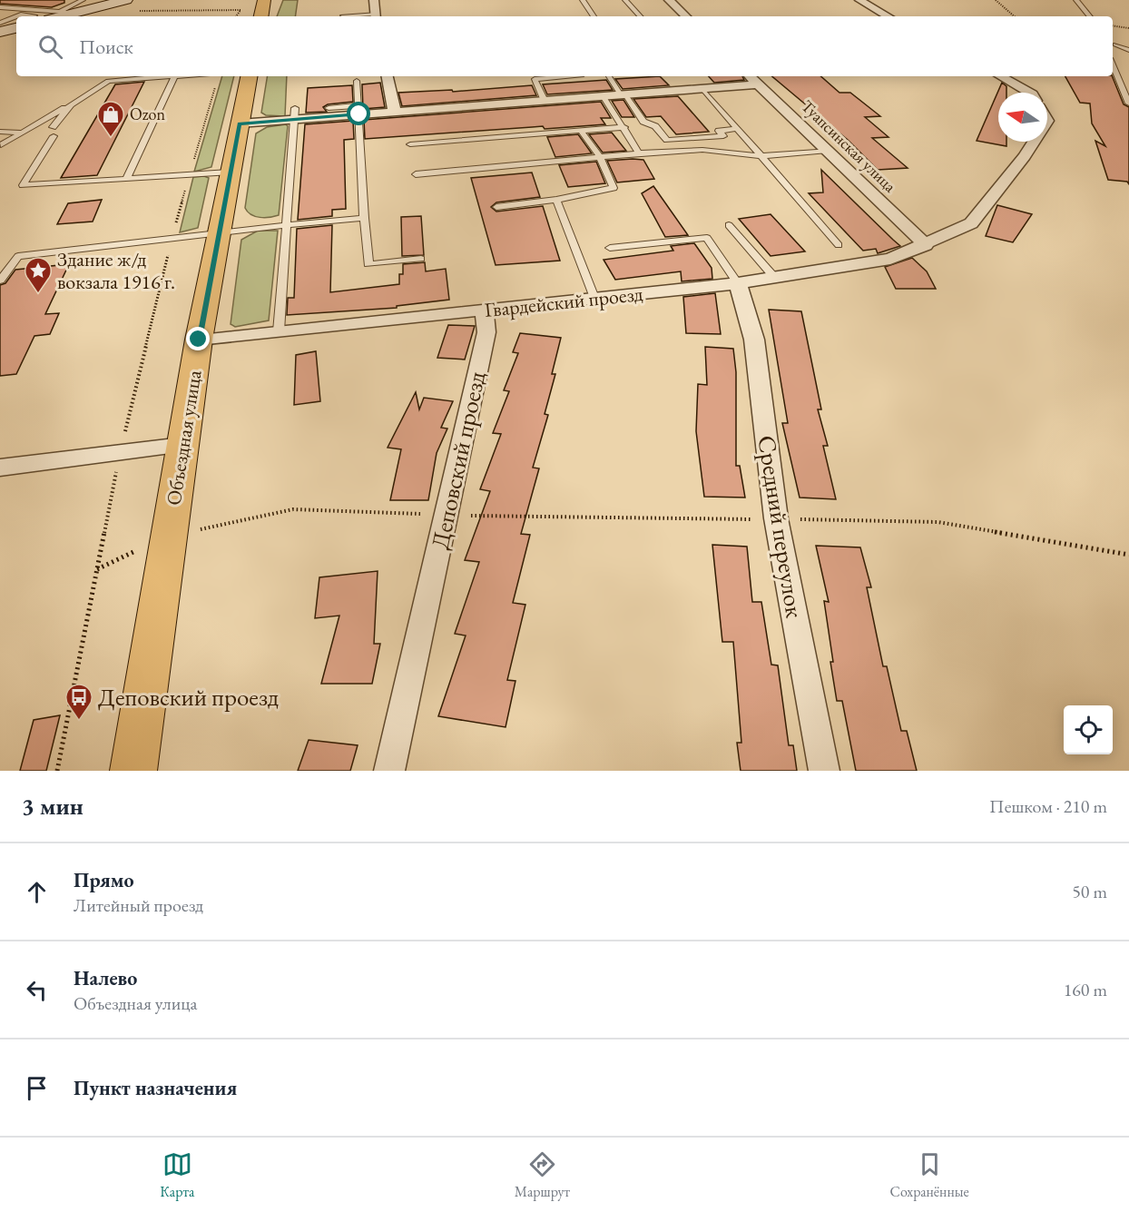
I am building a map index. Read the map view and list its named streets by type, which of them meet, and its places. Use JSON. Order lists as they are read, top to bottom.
{
  "streets": {
    "main road": ["Объездная улица"],
    "street": [
      "Туапсинская улица",
      "Гвардейский проезд",
      "Деповский проезд",
      "Средний переулок"
    ]
  },
  "crossings": [
    ["Туапсинская улица", "Гвардейский проезд"],
    ["Гвардейский проезд", "Объездная улица"],
    ["Гвардейский проезд", "Деповский проезд"],
    ["Гвардейский проезд", "Средний переулок"]
  ],
  "places": {
    "shop": ["Ozon"],
    "place": ["Здание ж/д вокзала 1916 г."],
    "bus stop": ["Деповский проезд"]
  },
  "north": "left",
  "page": {
    "search": "Поиск",
    "heading": ["3 мин", "Пешком · 210 m"],
    "list": [
      ["Прямо", "Литейный проезд", "50 m"],
      ["Налево", "Объездная улица", "160 m"],
      "Пункт назначения"
    ],
    "nav": ["Карта", "Маршрут", "Сохранённые"]
  }
}
